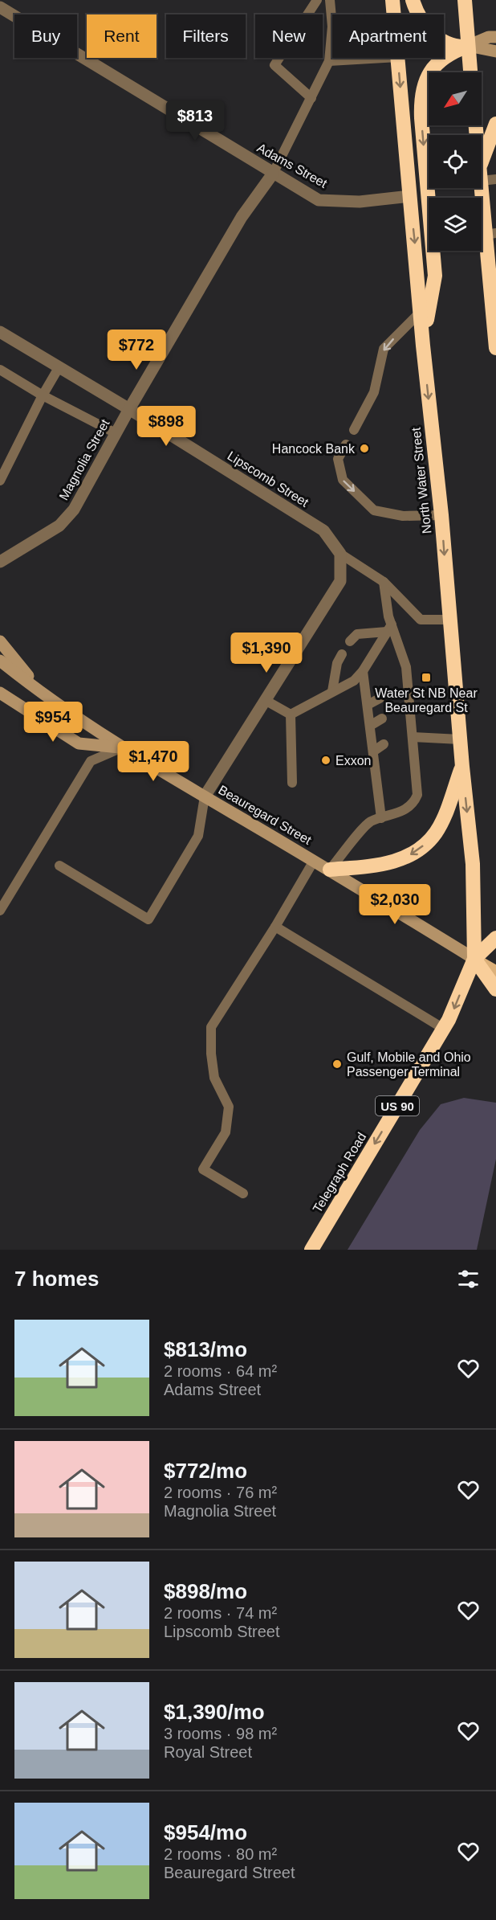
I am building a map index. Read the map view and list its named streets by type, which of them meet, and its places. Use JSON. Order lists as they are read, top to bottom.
{
  "streets": {
    "highway": ["North Water Street", "US 90", "Telegraph Road"],
    "main road": ["Beauregard Street"],
    "street": ["Adams Street", "Magnolia Street", "Lipscomb Street"]
  },
  "crossings": [
    ["Adams Street", "Magnolia Street"],
    ["Adams Street", "North Water Street"],
    ["Magnolia Street", "Lipscomb Street"],
    ["North Water Street", "Beauregard Street"],
    ["North Water Street", "Telegraph Road"],
    ["Beauregard Street", "Telegraph Road"]
  ],
  "one_way": ["Telegraph Road"],
  "places": {
    "other": ["Hancock Bank", "Exxon", "Gulf, Mobile and Ohio Passenger Terminal"],
    "transit": ["Water St NB Near Beauregard St"]
  },
  "north": "bottom left",
  "page": {
    "chip": [
      "Buy",
      "Rent",
      "Filters",
      "New",
      "Apartment"
    ],
    "price": [
      "$813",
      "$772",
      "$898",
      "$1,390",
      "$954",
      "$1,470",
      "$2,030"
    ],
    "heading": "7 homes",
    "list": [
      {
        "name": "$813/mo",
        "note": "2 rooms · 64 m² · Adams Street"
      },
      {
        "name": "$772/mo",
        "note": "2 rooms · 76 m² · Magnolia Street"
      },
      {
        "name": "$898/mo",
        "note": "2 rooms · 74 m² · Lipscomb Street"
      },
      {
        "name": "$1,390/mo",
        "note": "3 rooms · 98 m² · Royal Street"
      },
      {
        "name": "$954/mo",
        "note": "2 rooms · 80 m² · Beauregard Street"
      }
    ]
  }
}
